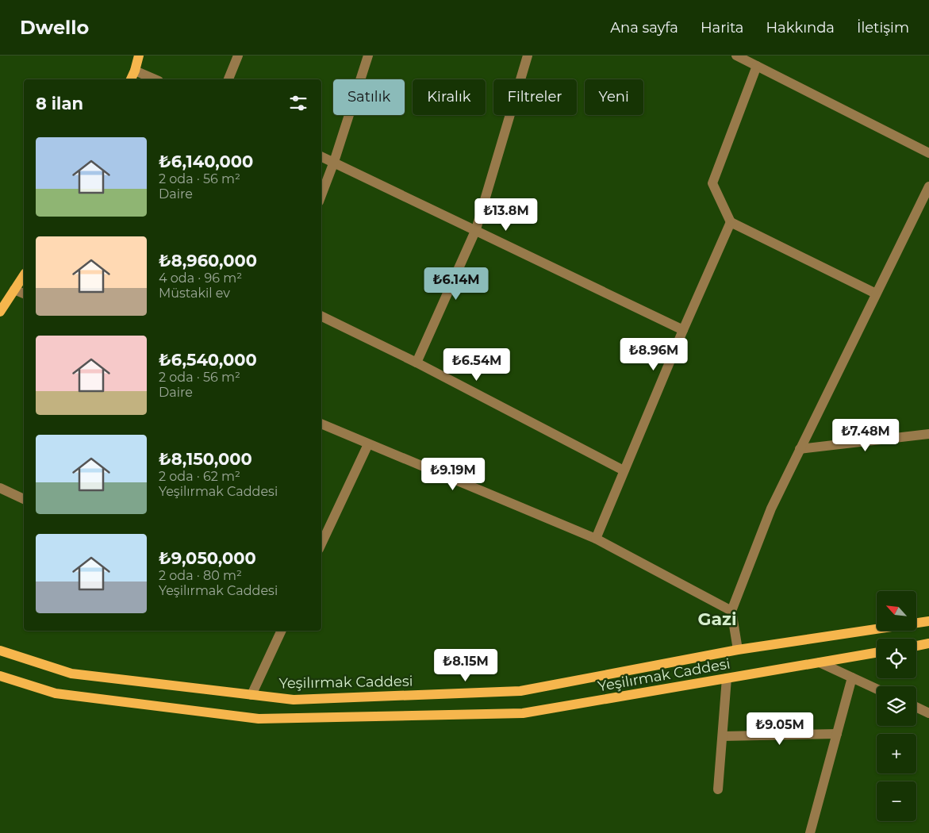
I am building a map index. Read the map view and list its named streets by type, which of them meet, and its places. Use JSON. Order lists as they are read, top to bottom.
{
  "streets": {
    "main road": ["Yeşilırmak Caddesi"]
  },
  "districts": ["Gazi"],
  "north": "top left",
  "page": {
    "header": "Dwello",
    "nav": [
      "Ana sayfa",
      "Harita",
      "Hakkında",
      "İletişim"
    ],
    "chip": [
      "Satılık",
      "Kiralık",
      "Filtreler",
      "Yeni"
    ],
    "heading": "8 ilan",
    "list": [
      {
        "name": "₺6,140,000",
        "note": "2 oda · 56 m² · Daire"
      },
      {
        "name": "₺8,960,000",
        "note": "4 oda · 96 m² · Müstakil ev"
      },
      {
        "name": "₺6,540,000",
        "note": "2 oda · 56 m² · Daire"
      },
      {
        "name": "₺8,150,000",
        "note": "2 oda · 62 m² · Yeşilırmak Caddesi"
      },
      {
        "name": "₺9,050,000",
        "note": "2 oda · 80 m² · Yeşilırmak Caddesi"
      }
    ],
    "price": [
      "₺13.8M",
      "₺6.14M",
      "₺8.96M",
      "₺6.54M",
      "₺7.48M",
      "₺9.19M",
      "₺8.15M",
      "₺9.05M"
    ],
    "map_buttons": ["+", "−"]
  }
}
